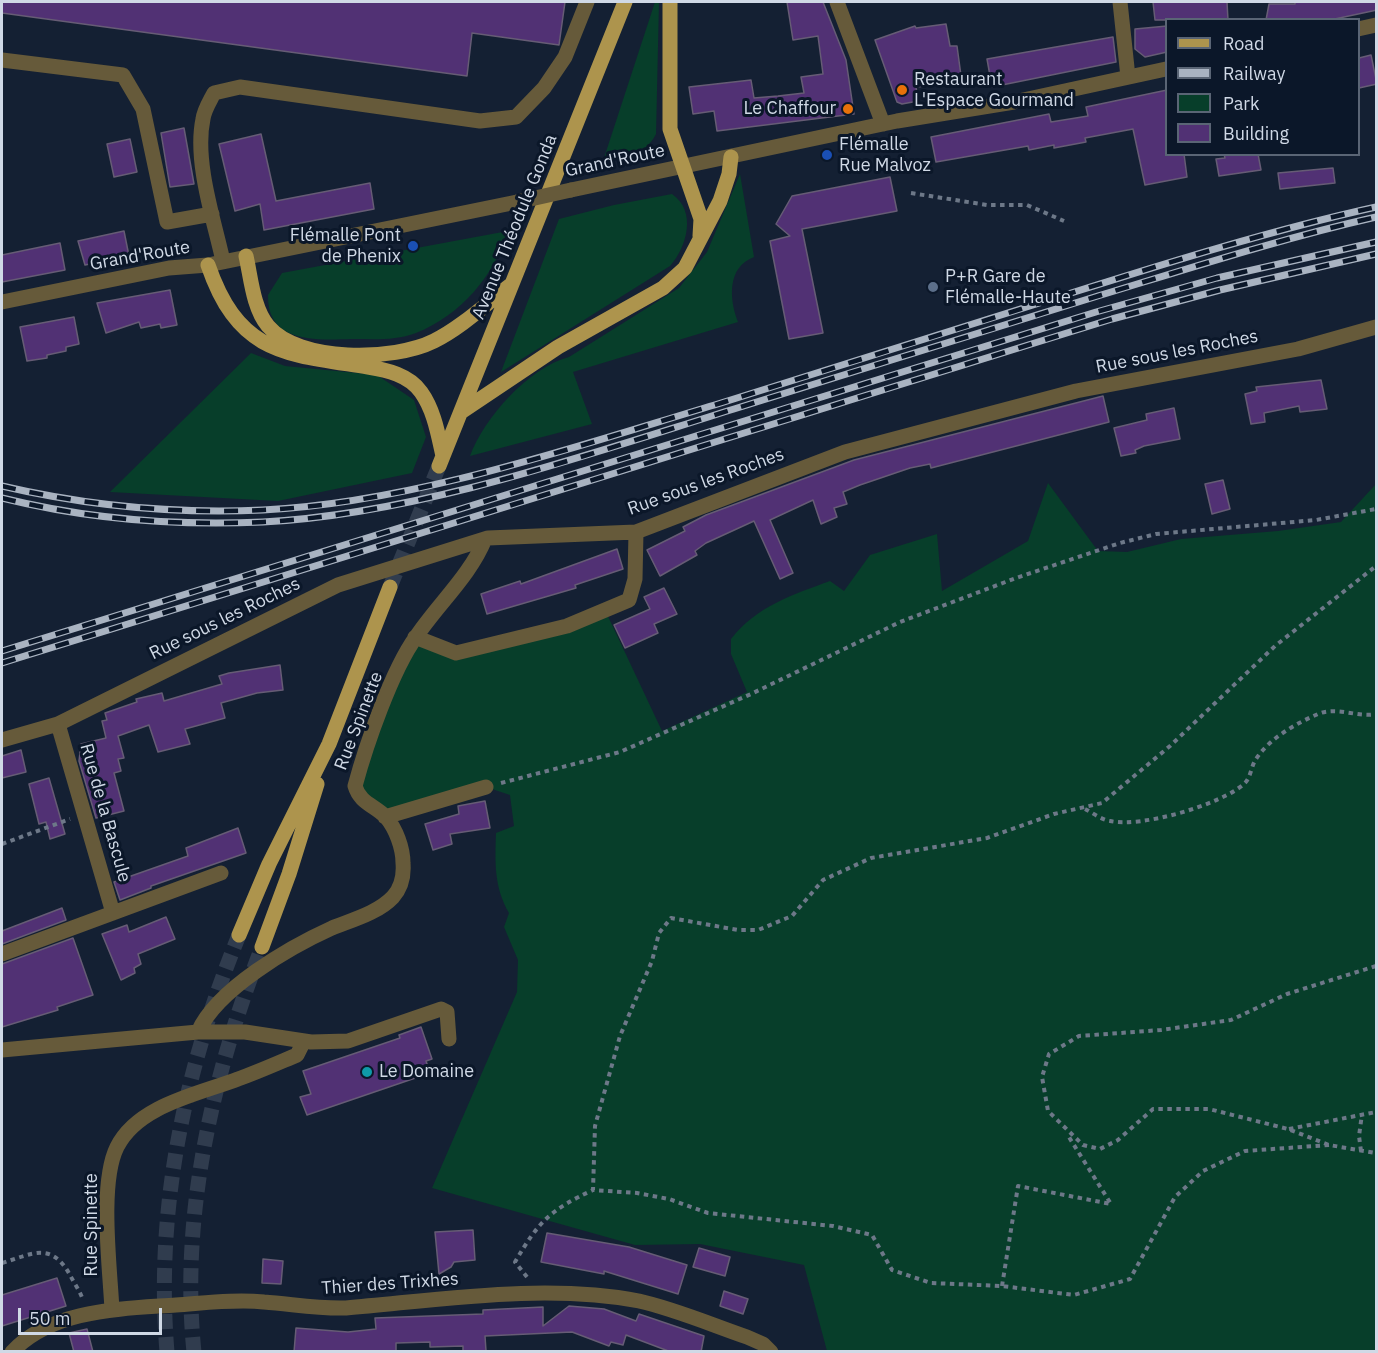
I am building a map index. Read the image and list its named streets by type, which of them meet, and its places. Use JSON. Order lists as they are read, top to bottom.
{
  "streets": {
    "main road": ["Avenue Théodule Gonda"],
    "street": [
      "Grand'Route",
      "Rue sous les Roches",
      "Rue Spinette",
      "Rue de la Bascule",
      "Thier des Trixhes"
    ]
  },
  "crossings": [
    ["Grand'Route", "Avenue Théodule Gonda"],
    ["Rue sous les Roches", "Rue Spinette"],
    ["Rue sous les Roches", "Rue de la Bascule"],
    ["Rue Spinette", "Thier des Trixhes"]
  ],
  "places": [
    "Restaurant L'Espace Gourmand",
    "Le Chaffour",
    "Flémalle Rue Malvoz",
    "Flémalle Pont de Phenix",
    "P+R Gare de Flémalle-Haute",
    "Le Domaine"
  ],
  "legend": [
    "Road",
    "Railway",
    "Park",
    "Building"
  ],
  "scale_bar": "50 m"
}
